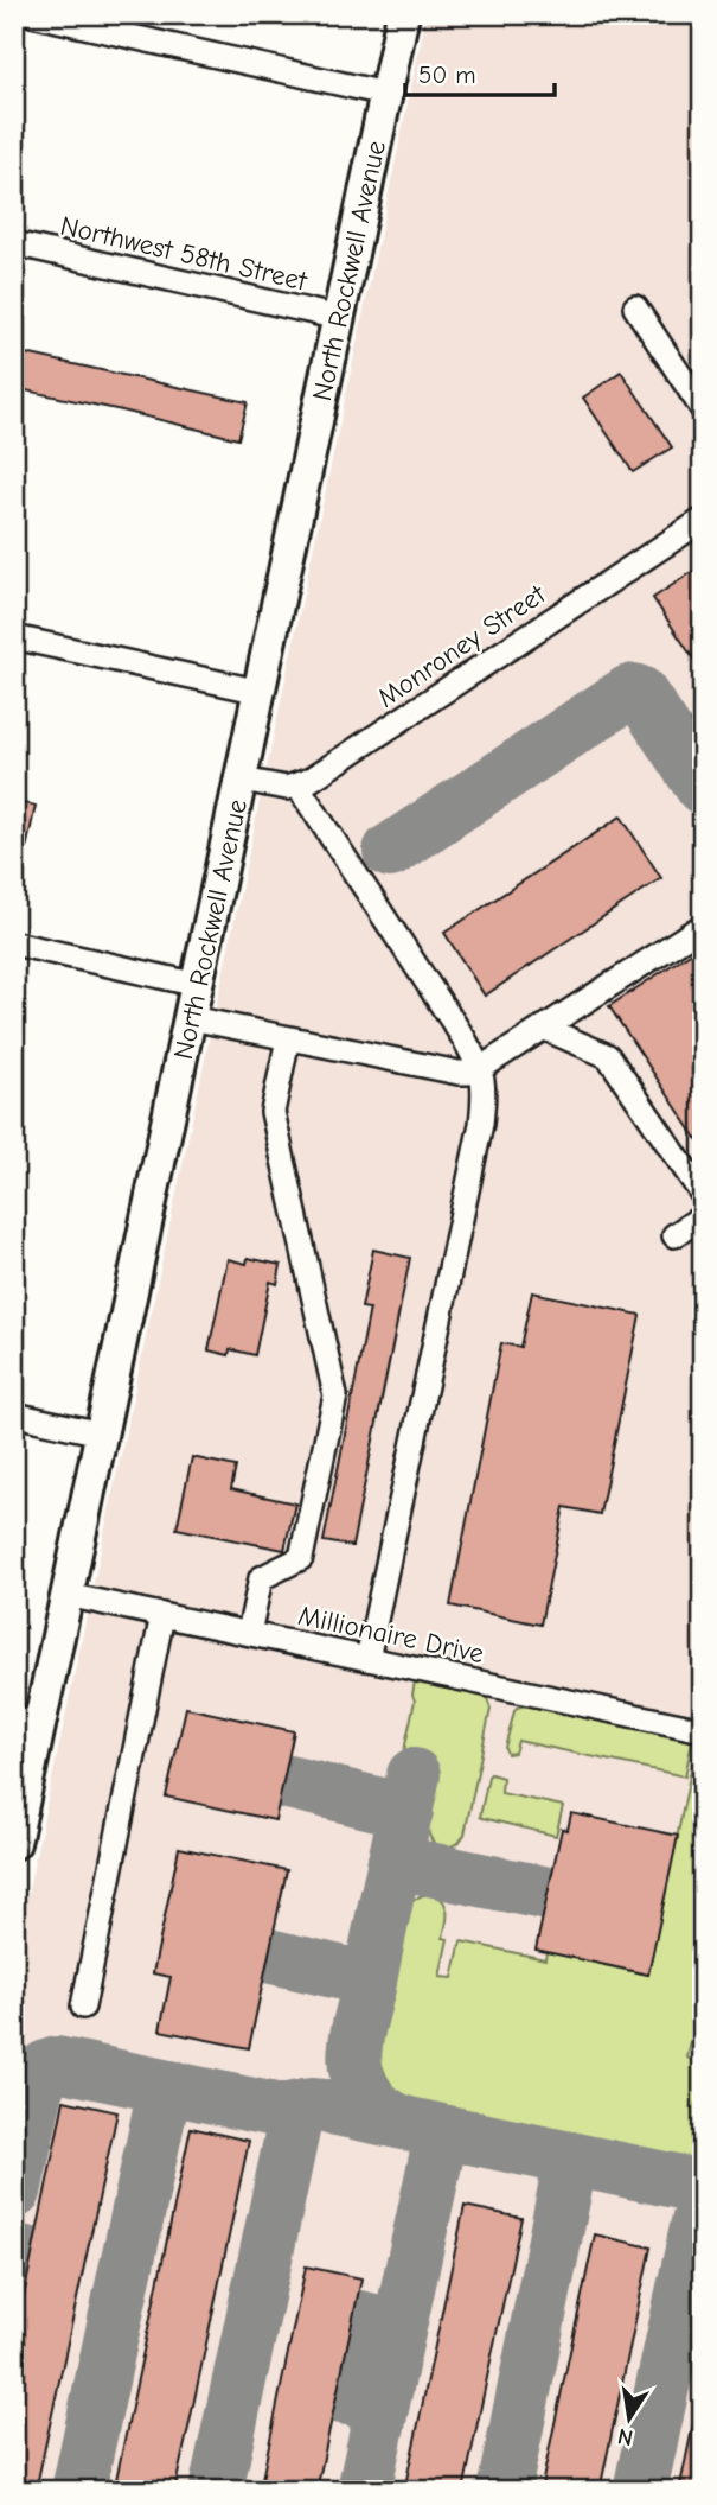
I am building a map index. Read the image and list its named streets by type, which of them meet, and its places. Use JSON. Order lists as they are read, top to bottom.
{
  "streets": {
    "main road": ["North Rockwell Avenue"],
    "street": ["Northwest 58th Street", "Monroney Street", "Millionaire Drive"]
  },
  "crossings": [
    ["Northwest 58th Street", "North Rockwell Avenue"],
    ["North Rockwell Avenue", "Millionaire Drive"]
  ],
  "scale_bar": "50 m",
  "north": "bottom"
}
